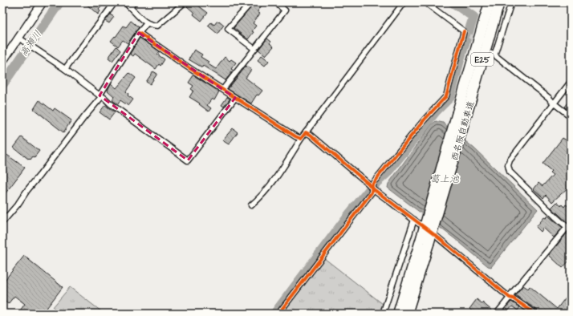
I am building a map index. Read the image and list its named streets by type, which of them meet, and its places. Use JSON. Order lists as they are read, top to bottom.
{
  "streets": {
    "highway": ["E25", "西名阪自動車道"]
  },
  "water": ["高瀬川", "葛上池"]
}
